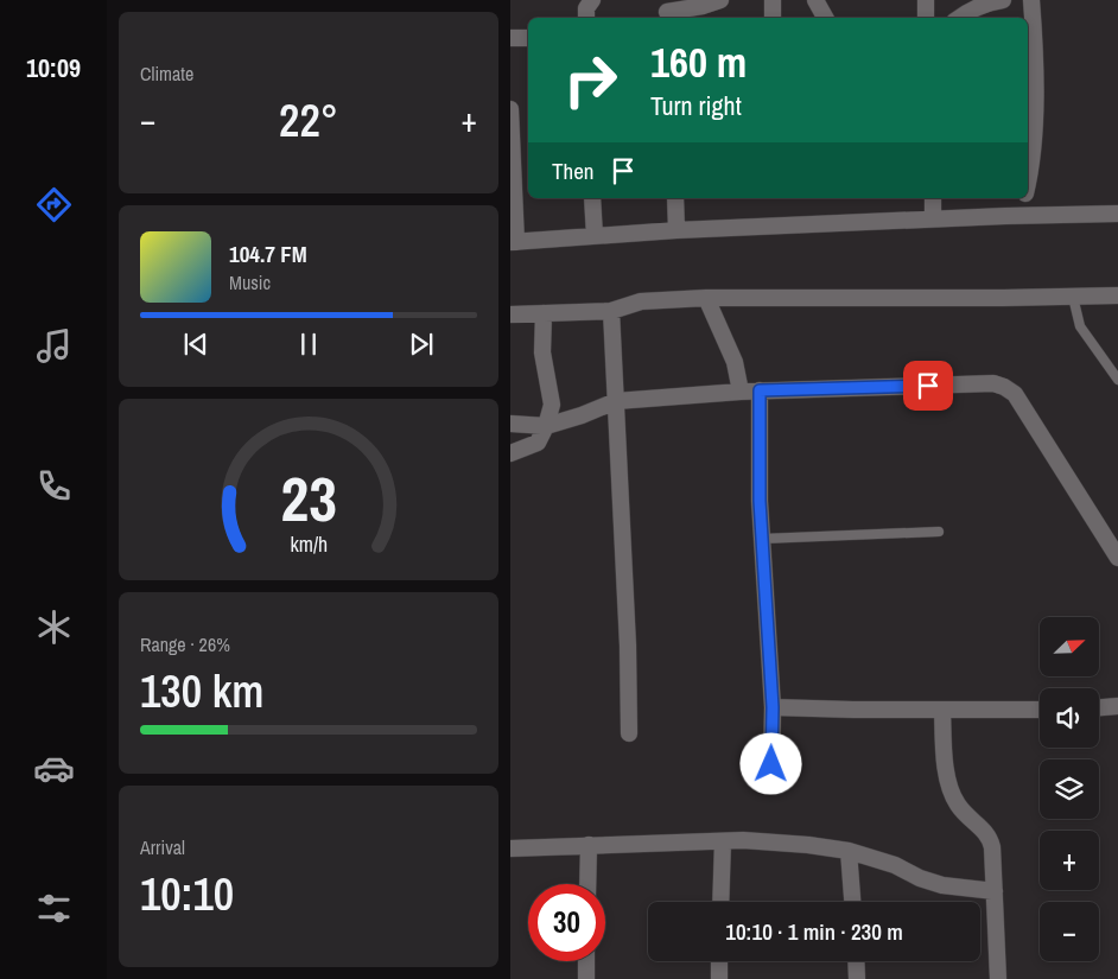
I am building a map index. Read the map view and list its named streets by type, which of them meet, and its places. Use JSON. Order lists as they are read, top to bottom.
{
  "north": "top right",
  "page": {
    "tabs": "10:09",
    "tile": [
      "Climate",
      ["Range · 26%", "130 km"],
      ["Arrival", "10:10"]
    ],
    "turn": ["160 m", "Turn right"],
    "heat": ["−", "22°", "+"],
    "then": "Then",
    "song": ["104.7 FM", "Music"],
    "map_buttons": ["+", "−"],
    "limit": "30",
    "trip": "10:10 · 1 min · 230 m",
    "gauge": ["23", "km/h"]
  }
}
